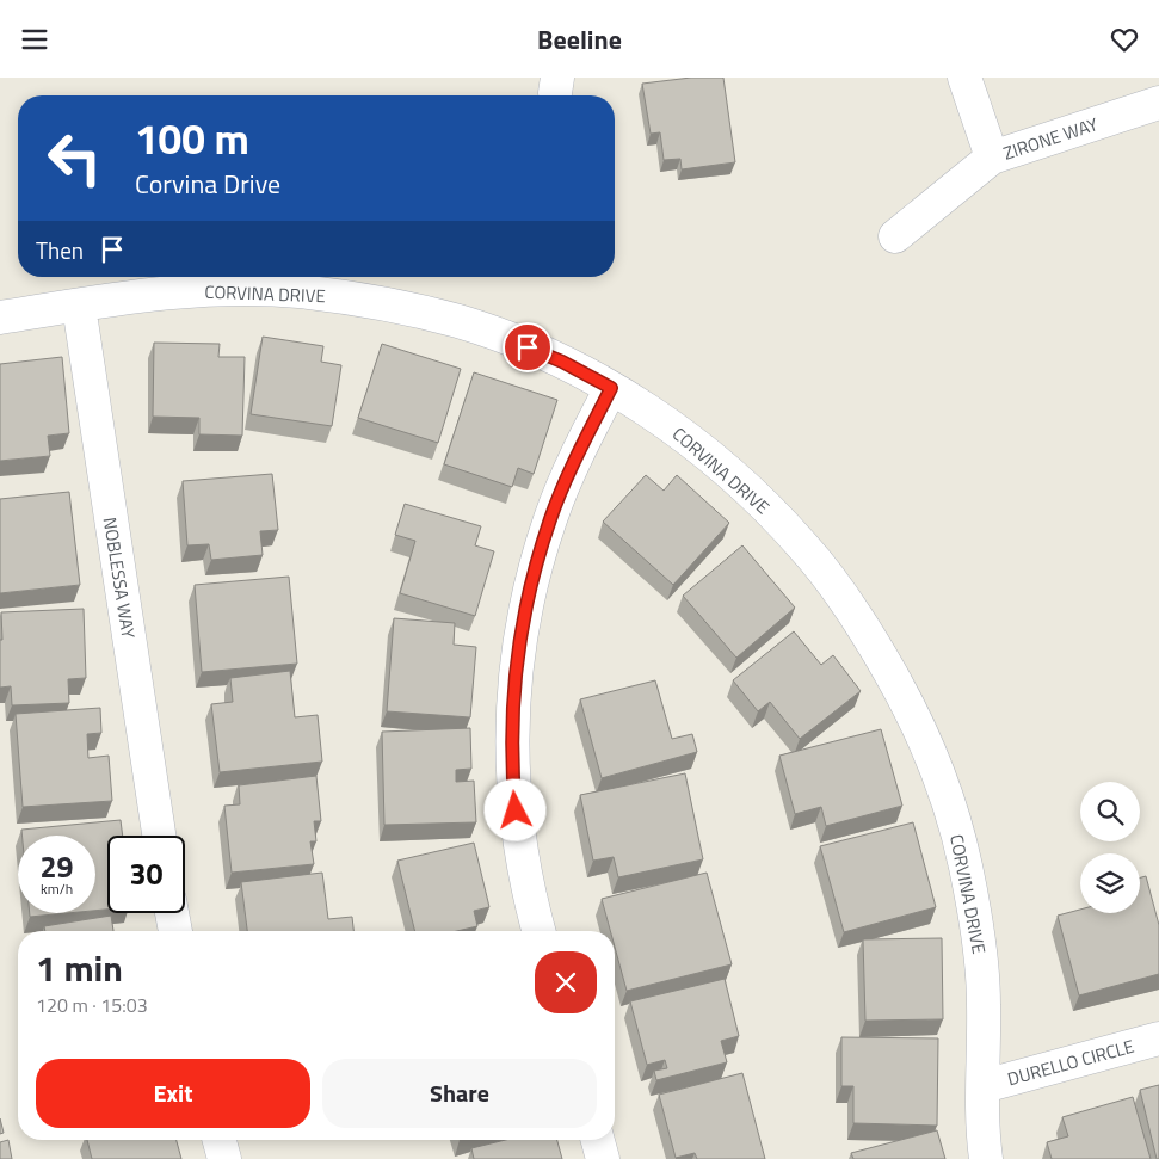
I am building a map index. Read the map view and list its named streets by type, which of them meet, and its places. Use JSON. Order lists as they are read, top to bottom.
{
  "streets": {
    "street": [
      "ZIRONE WAY",
      "CORVINA DRIVE",
      "NOBLESSA WAY",
      "DURELLO CIRCLE"
    ]
  },
  "crossings": [
    ["CORVINA DRIVE", "NOBLESSA WAY"],
    ["CORVINA DRIVE", "DURELLO CIRCLE"]
  ],
  "page": {
    "header": "Beeline",
    "turn": ["100 m", "Corvina Drive"],
    "then": "Then",
    "speed": "29 km/h",
    "limit": "30",
    "heading": ["1 min", "120 m · 15:03"],
    "buttons": ["Exit", "Share"]
  }
}
